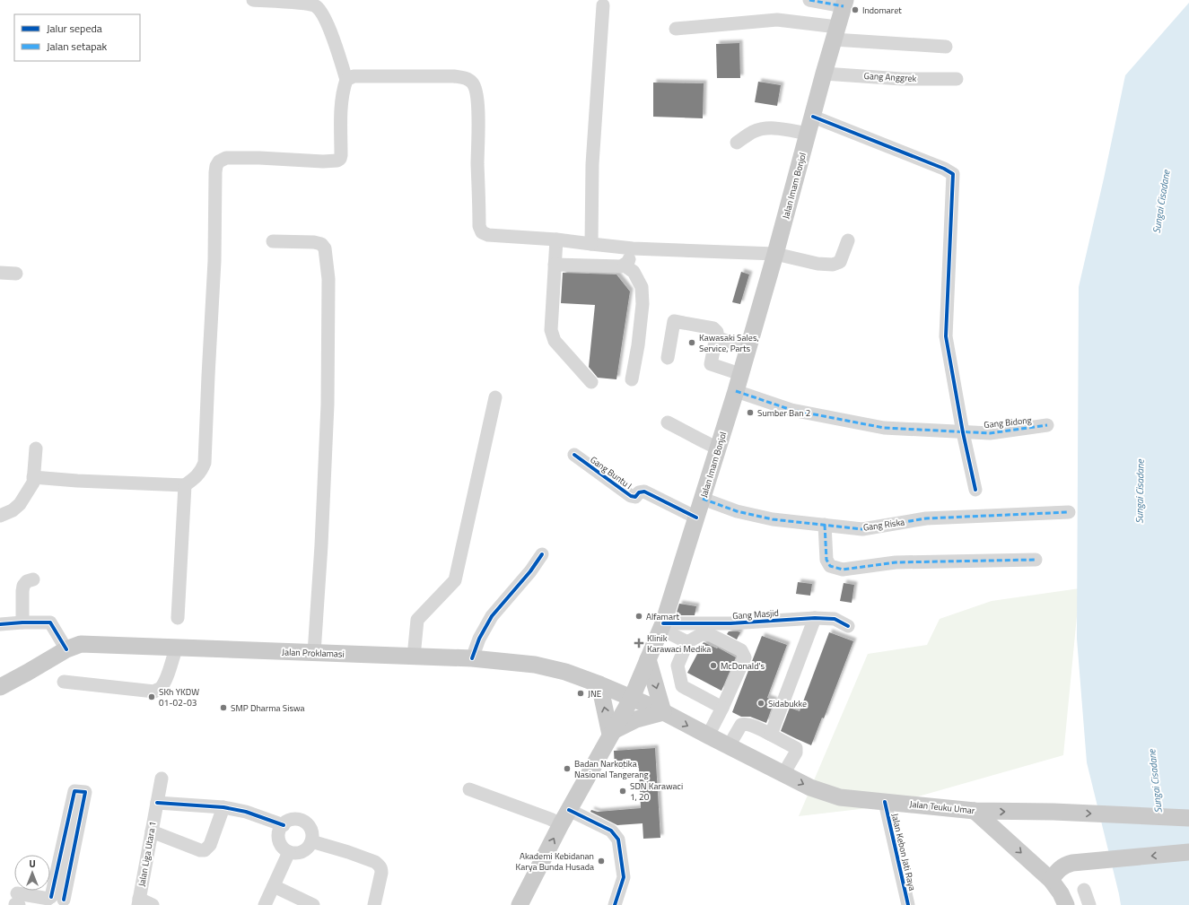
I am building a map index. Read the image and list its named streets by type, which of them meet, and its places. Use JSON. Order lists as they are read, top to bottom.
{
  "streets": {
    "main road": ["Jalan Imam Bonjol", "Jalan Proklamasi", "Jalan Teuku Umar"],
    "street": [
      "Gang Anggrek",
      "Gang Bidong",
      "Gang Buntu I",
      "Gang Riska",
      "Gang Masjid",
      "Jalan Kebon Jati Raya",
      "Jalan Liga Utara 1"
    ]
  },
  "crossings": [
    ["Gang Anggrek", "Jalan Imam Bonjol"],
    ["Jalan Imam Bonjol", "Gang Bidong"],
    ["Jalan Imam Bonjol", "Gang Buntu I"],
    ["Jalan Imam Bonjol", "Gang Riska"],
    ["Jalan Imam Bonjol", "Gang Masjid"],
    ["Jalan Imam Bonjol", "Jalan Proklamasi"],
    ["Jalan Imam Bonjol", "Jalan Teuku Umar"],
    ["Jalan Proklamasi", "Jalan Teuku Umar"],
    ["Jalan Teuku Umar", "Jalan Kebon Jati Raya"]
  ],
  "water": ["Sungai Cisadane"],
  "places": {
    "other": [
      "Indomaret",
      "Kawasaki Sales, Service, Parts",
      "Sumber Ban 2",
      "Alfamart",
      "McDonald's",
      "JNE",
      "SKh YKDW 01-02-03",
      "Sidabukke",
      "SMP Dharma Siswa",
      "Badan Narkotika Nasional Tangerang",
      "SDN Karawaci 1, 20",
      "Akademi Kebidanan Karya Bunda Husada"
    ],
    "health": ["Klinik Karawaci Medika"]
  },
  "legend": ["Jalur sepeda", "Jalan setapak"],
  "north": "top"
}
